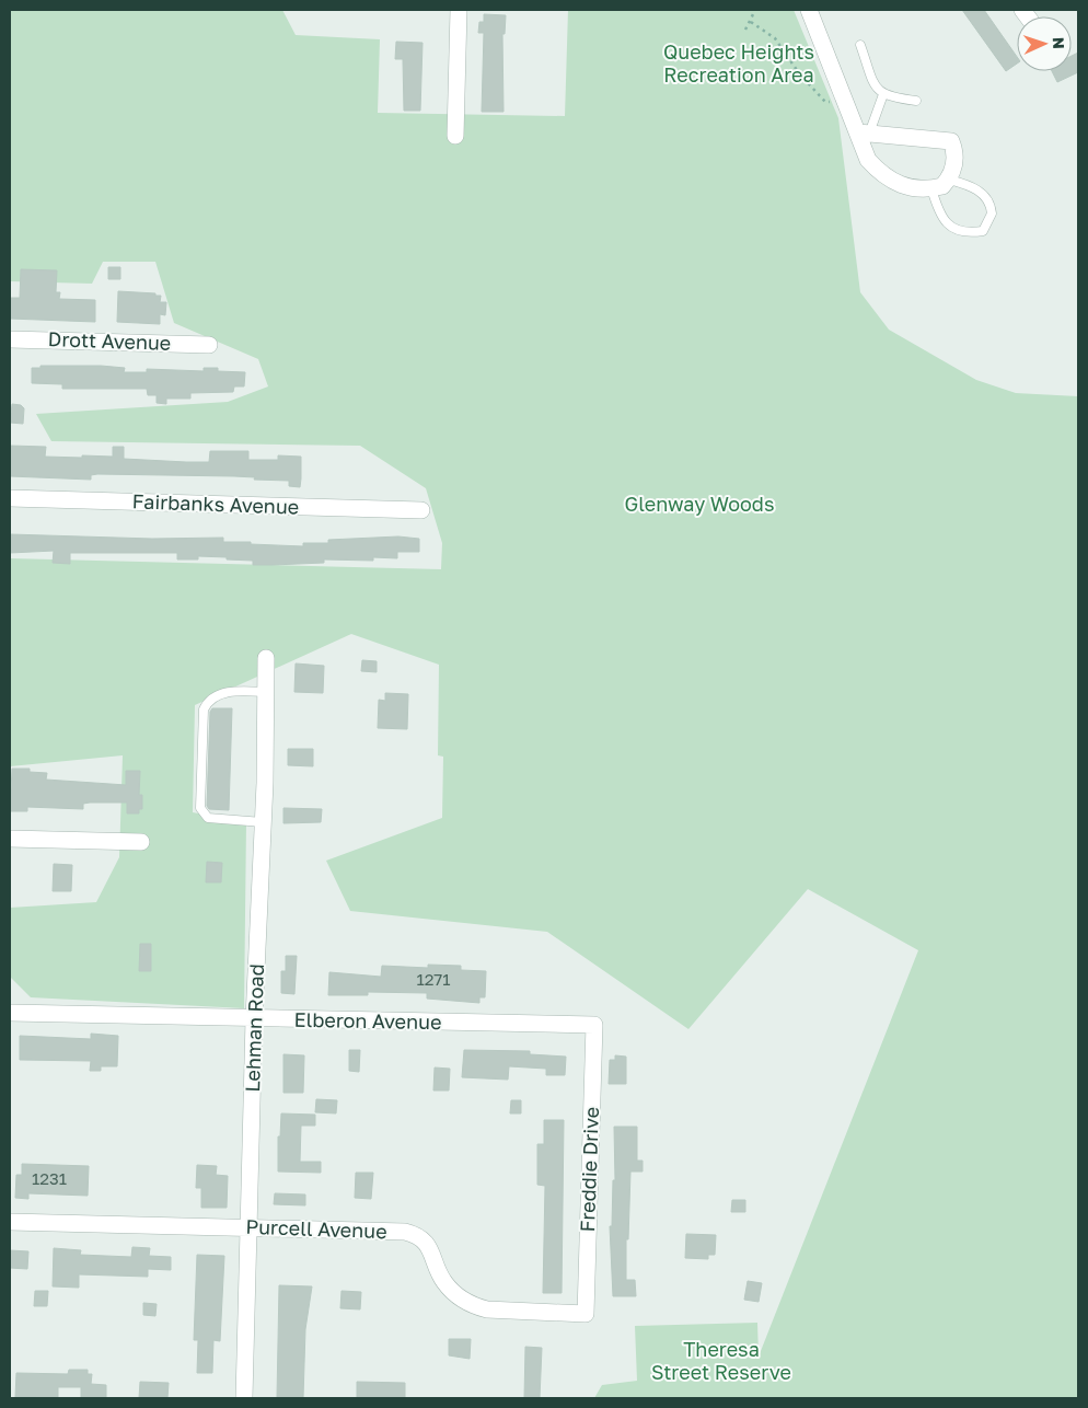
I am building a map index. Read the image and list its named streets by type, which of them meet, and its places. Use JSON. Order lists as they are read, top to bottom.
{
  "streets": {
    "street": [
      "Drott Avenue",
      "Fairbanks Avenue",
      "Elberon Avenue",
      "Lehman Road",
      "Freddie Drive",
      "Purcell Avenue"
    ]
  },
  "crossings": [
    ["Elberon Avenue", "Lehman Road"],
    ["Elberon Avenue", "Freddie Drive"],
    ["Lehman Road", "Purcell Avenue"],
    ["Freddie Drive", "Purcell Avenue"]
  ],
  "parks": ["Quebec Heights Recreation Area", "Glenway Woods", "Theresa Street Reserve"],
  "house_numbers": ["1271", "1231"],
  "north": "right"
}
